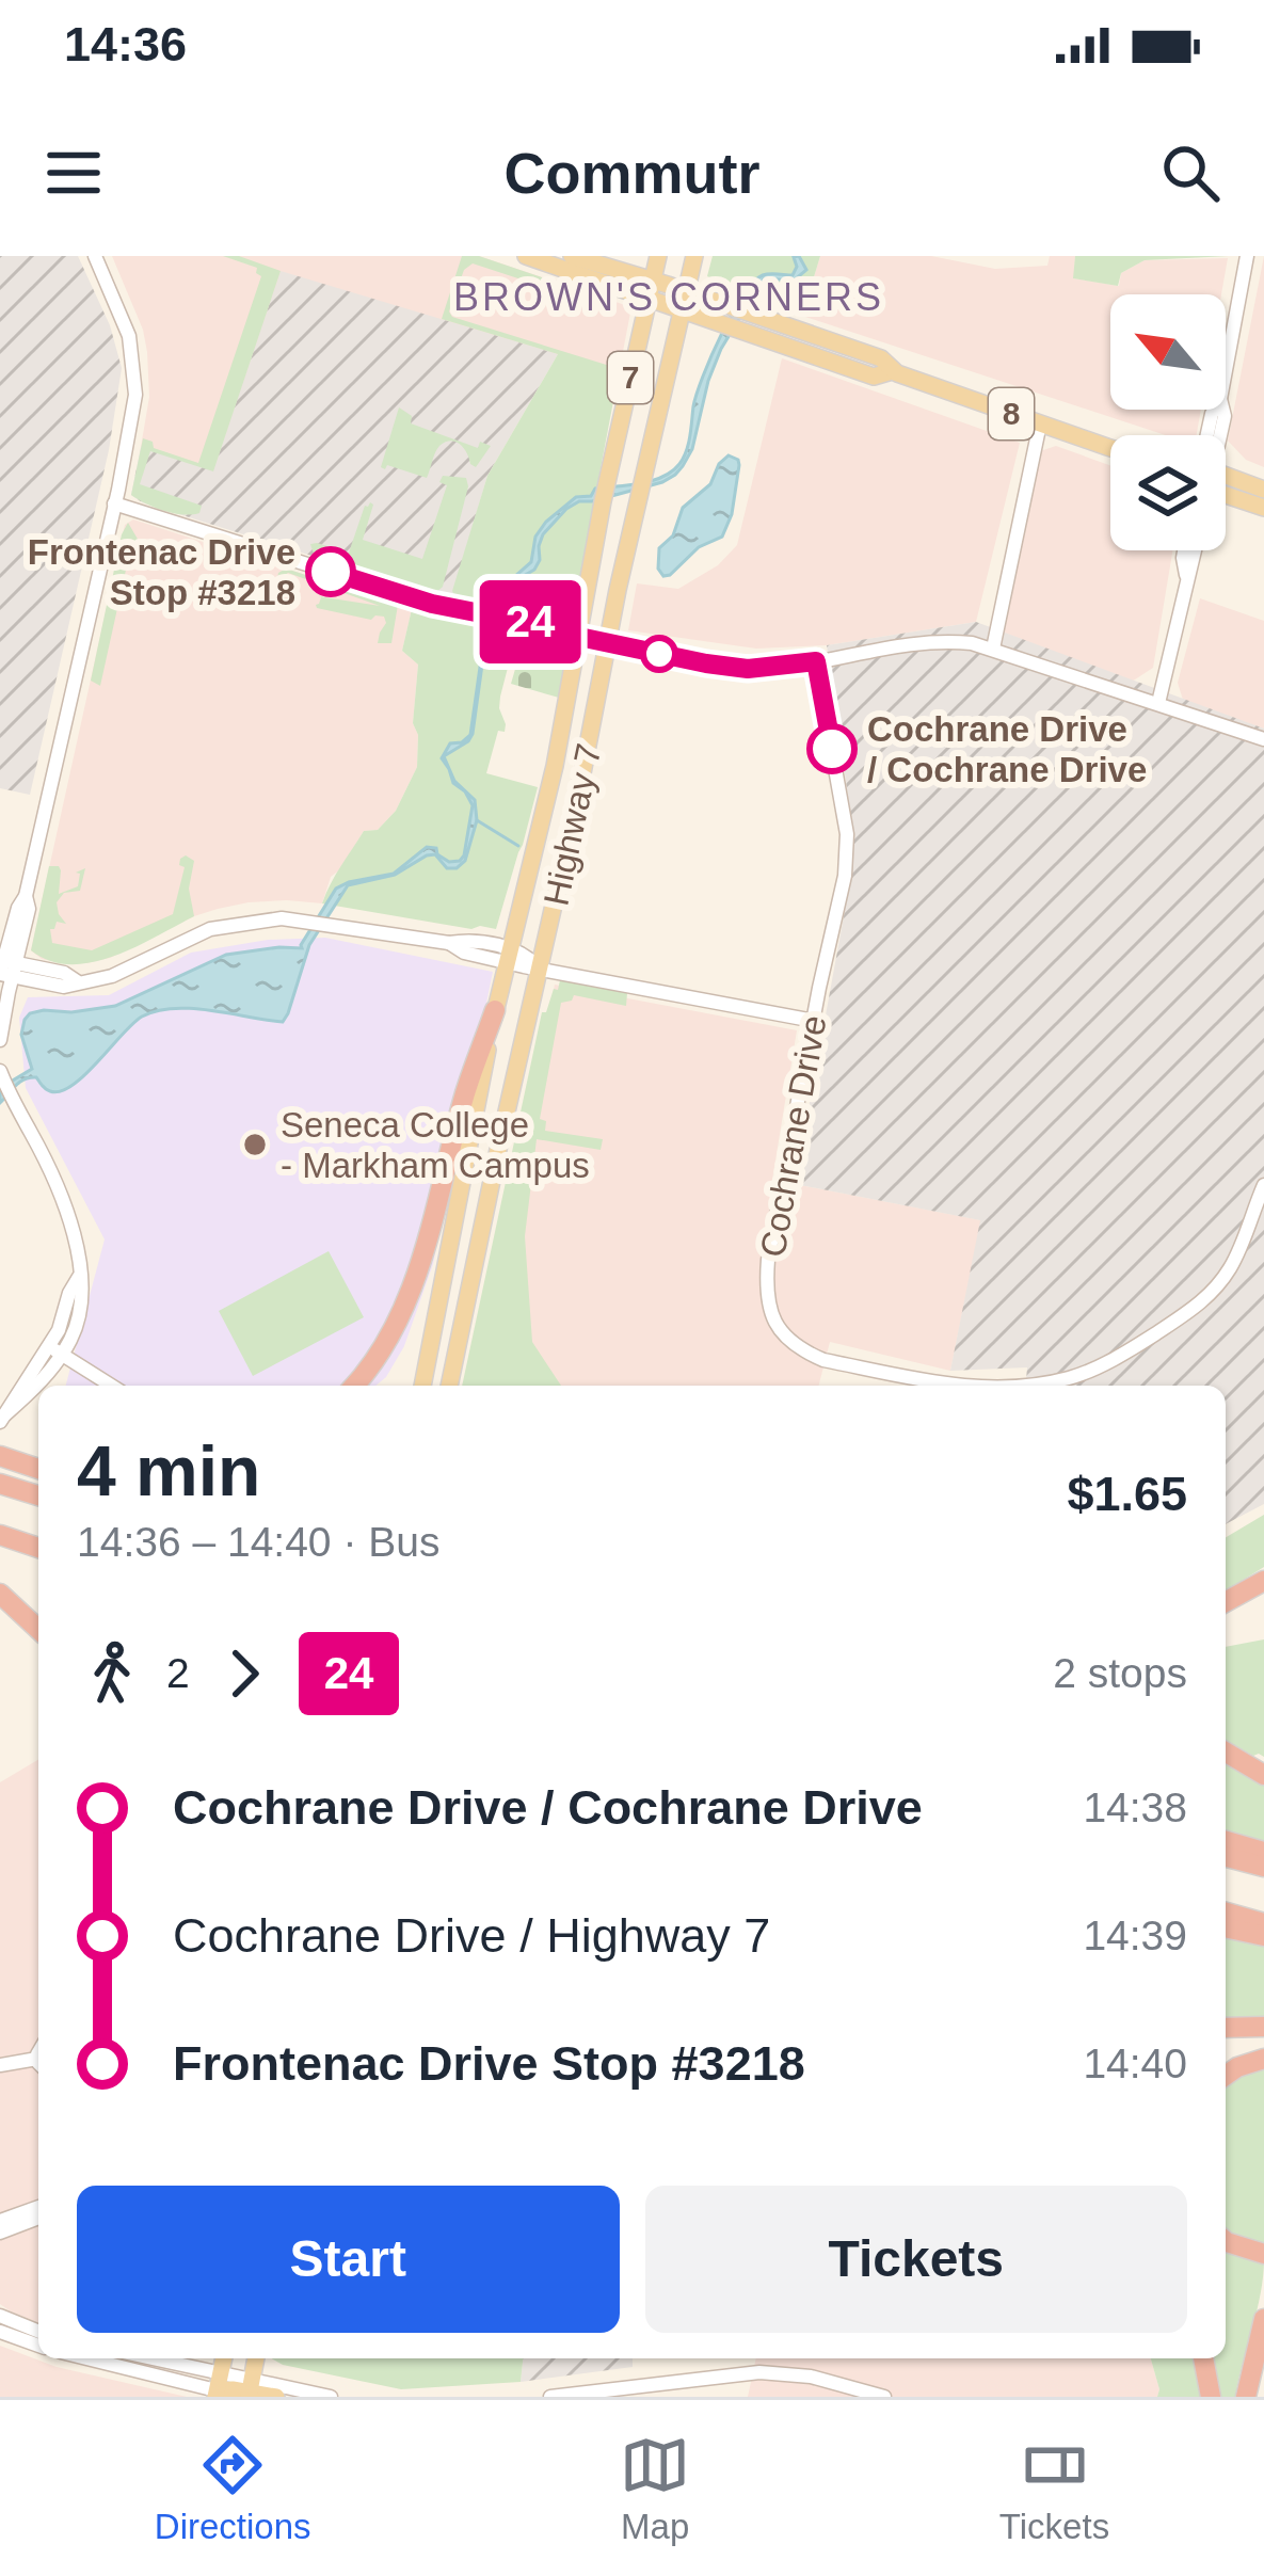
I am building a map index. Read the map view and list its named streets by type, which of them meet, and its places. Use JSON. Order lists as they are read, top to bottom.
{
  "streets": {
    "main road": ["7", "8", "Highway 7"],
    "street": ["Cochrane Drive"]
  },
  "crossings": [
    ["8", "Highway 7"]
  ],
  "districts": ["BROWN'S CORNERS"],
  "places": ["Frontenac Drive Stop #3218", "Cochrane Drive / Cochrane Drive", "Seneca College - Markham Campus"],
  "lines": ["bus line 24"],
  "north": "top left",
  "page": {
    "status": "14:36",
    "header": "Commutr",
    "on_map": "24",
    "heading": ["4 min", "14:36 – 14:40 · Bus", "$1.65"],
    "legs": ["2", "24", "2 stops"],
    "list": [
      {
        "name": "Cochrane Drive / Cochrane Drive",
        "value": "14:38"
      },
      {
        "name": "Cochrane Drive / Highway 7",
        "value": "14:39"
      },
      {
        "name": "Frontenac Drive Stop #3218",
        "value": "14:40"
      }
    ],
    "buttons": ["Start", "Tickets"],
    "tabs": ["Directions", "Map", "Tickets"]
  }
}
